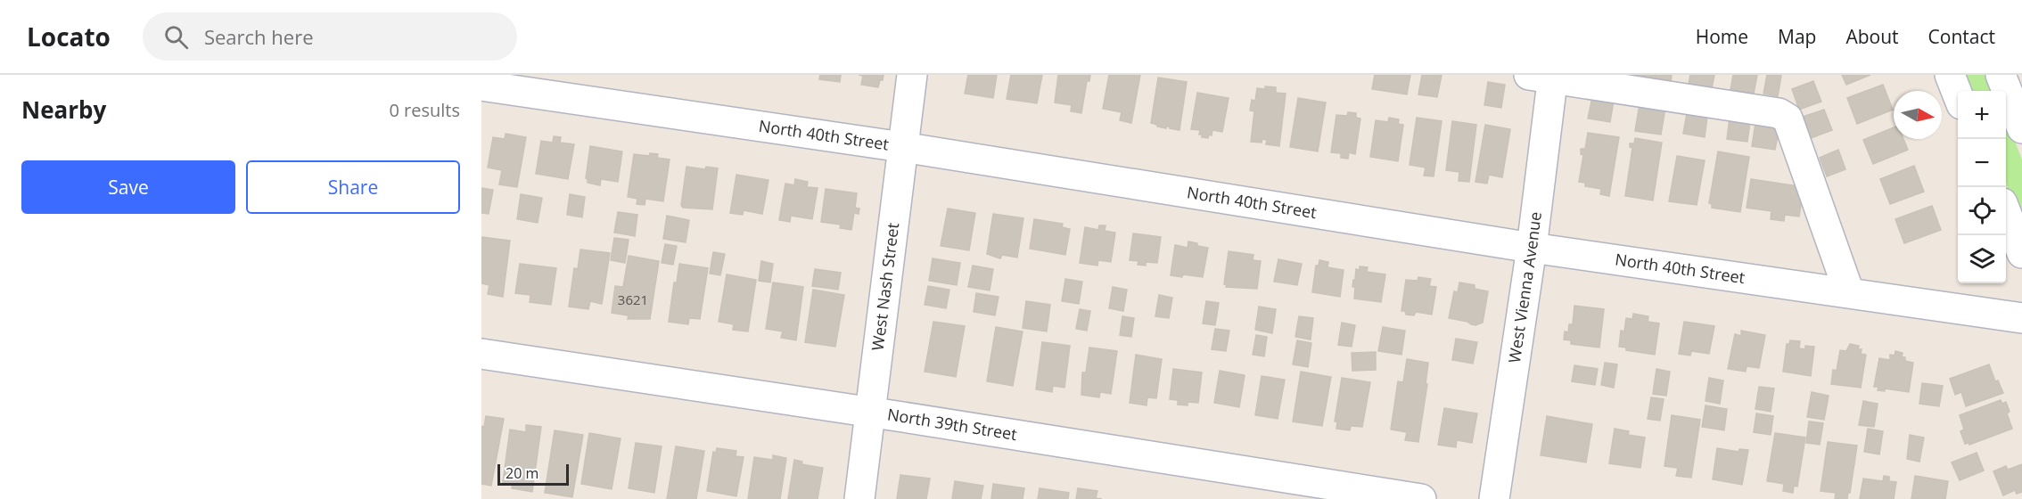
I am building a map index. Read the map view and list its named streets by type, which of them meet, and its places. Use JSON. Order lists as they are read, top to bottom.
{
  "streets": {
    "street": [
      "North 40th Street",
      "West Nash Street",
      "West Vienna Avenue",
      "North 39th Street"
    ]
  },
  "crossings": [
    ["North 40th Street", "West Nash Street"],
    ["North 40th Street", "West Vienna Avenue"],
    ["West Nash Street", "North 39th Street"]
  ],
  "house_numbers": ["3621"],
  "scale_bar": "20 m",
  "north": "right",
  "page": {
    "header": "Locato",
    "search": "Search here",
    "nav": [
      "Home",
      "Map",
      "About",
      "Contact"
    ],
    "heading": ["Nearby", "0 results"],
    "map_buttons": ["+", "−"],
    "buttons": ["Save", "Share"],
    "scale": "20 m"
  }
}
